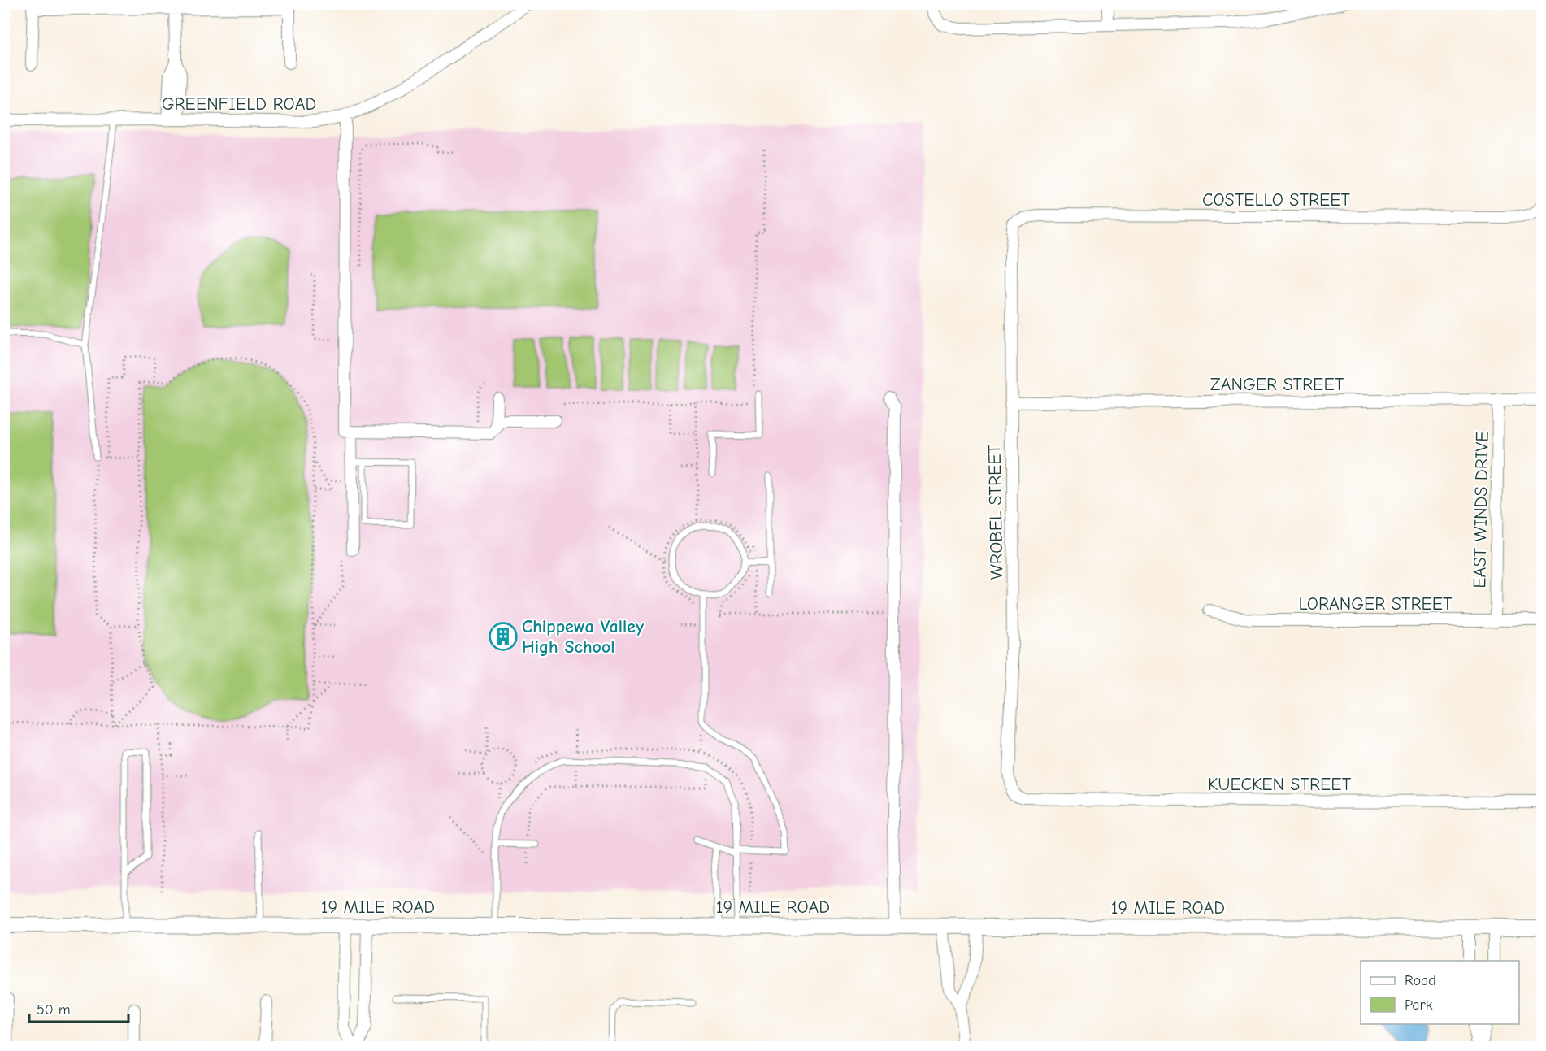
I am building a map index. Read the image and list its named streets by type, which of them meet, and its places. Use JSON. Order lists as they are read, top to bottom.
{
  "streets": {
    "street": [
      "GREENFIELD ROAD",
      "COSTELLO STREET",
      "ZANGER STREET",
      "EAST WINDS DRIVE",
      "WROBEL STREET",
      "LORANGER STREET",
      "KUECKEN STREET",
      "19 MILE ROAD"
    ]
  },
  "crossings": [
    ["COSTELLO STREET", "WROBEL STREET"],
    ["ZANGER STREET", "EAST WINDS DRIVE"],
    ["ZANGER STREET", "WROBEL STREET"],
    ["EAST WINDS DRIVE", "LORANGER STREET"],
    ["WROBEL STREET", "KUECKEN STREET"]
  ],
  "places": {
    "building": ["Chippewa Valley High School"]
  },
  "legend": ["Road", "Park"],
  "scale_bar": "50 m"
}
